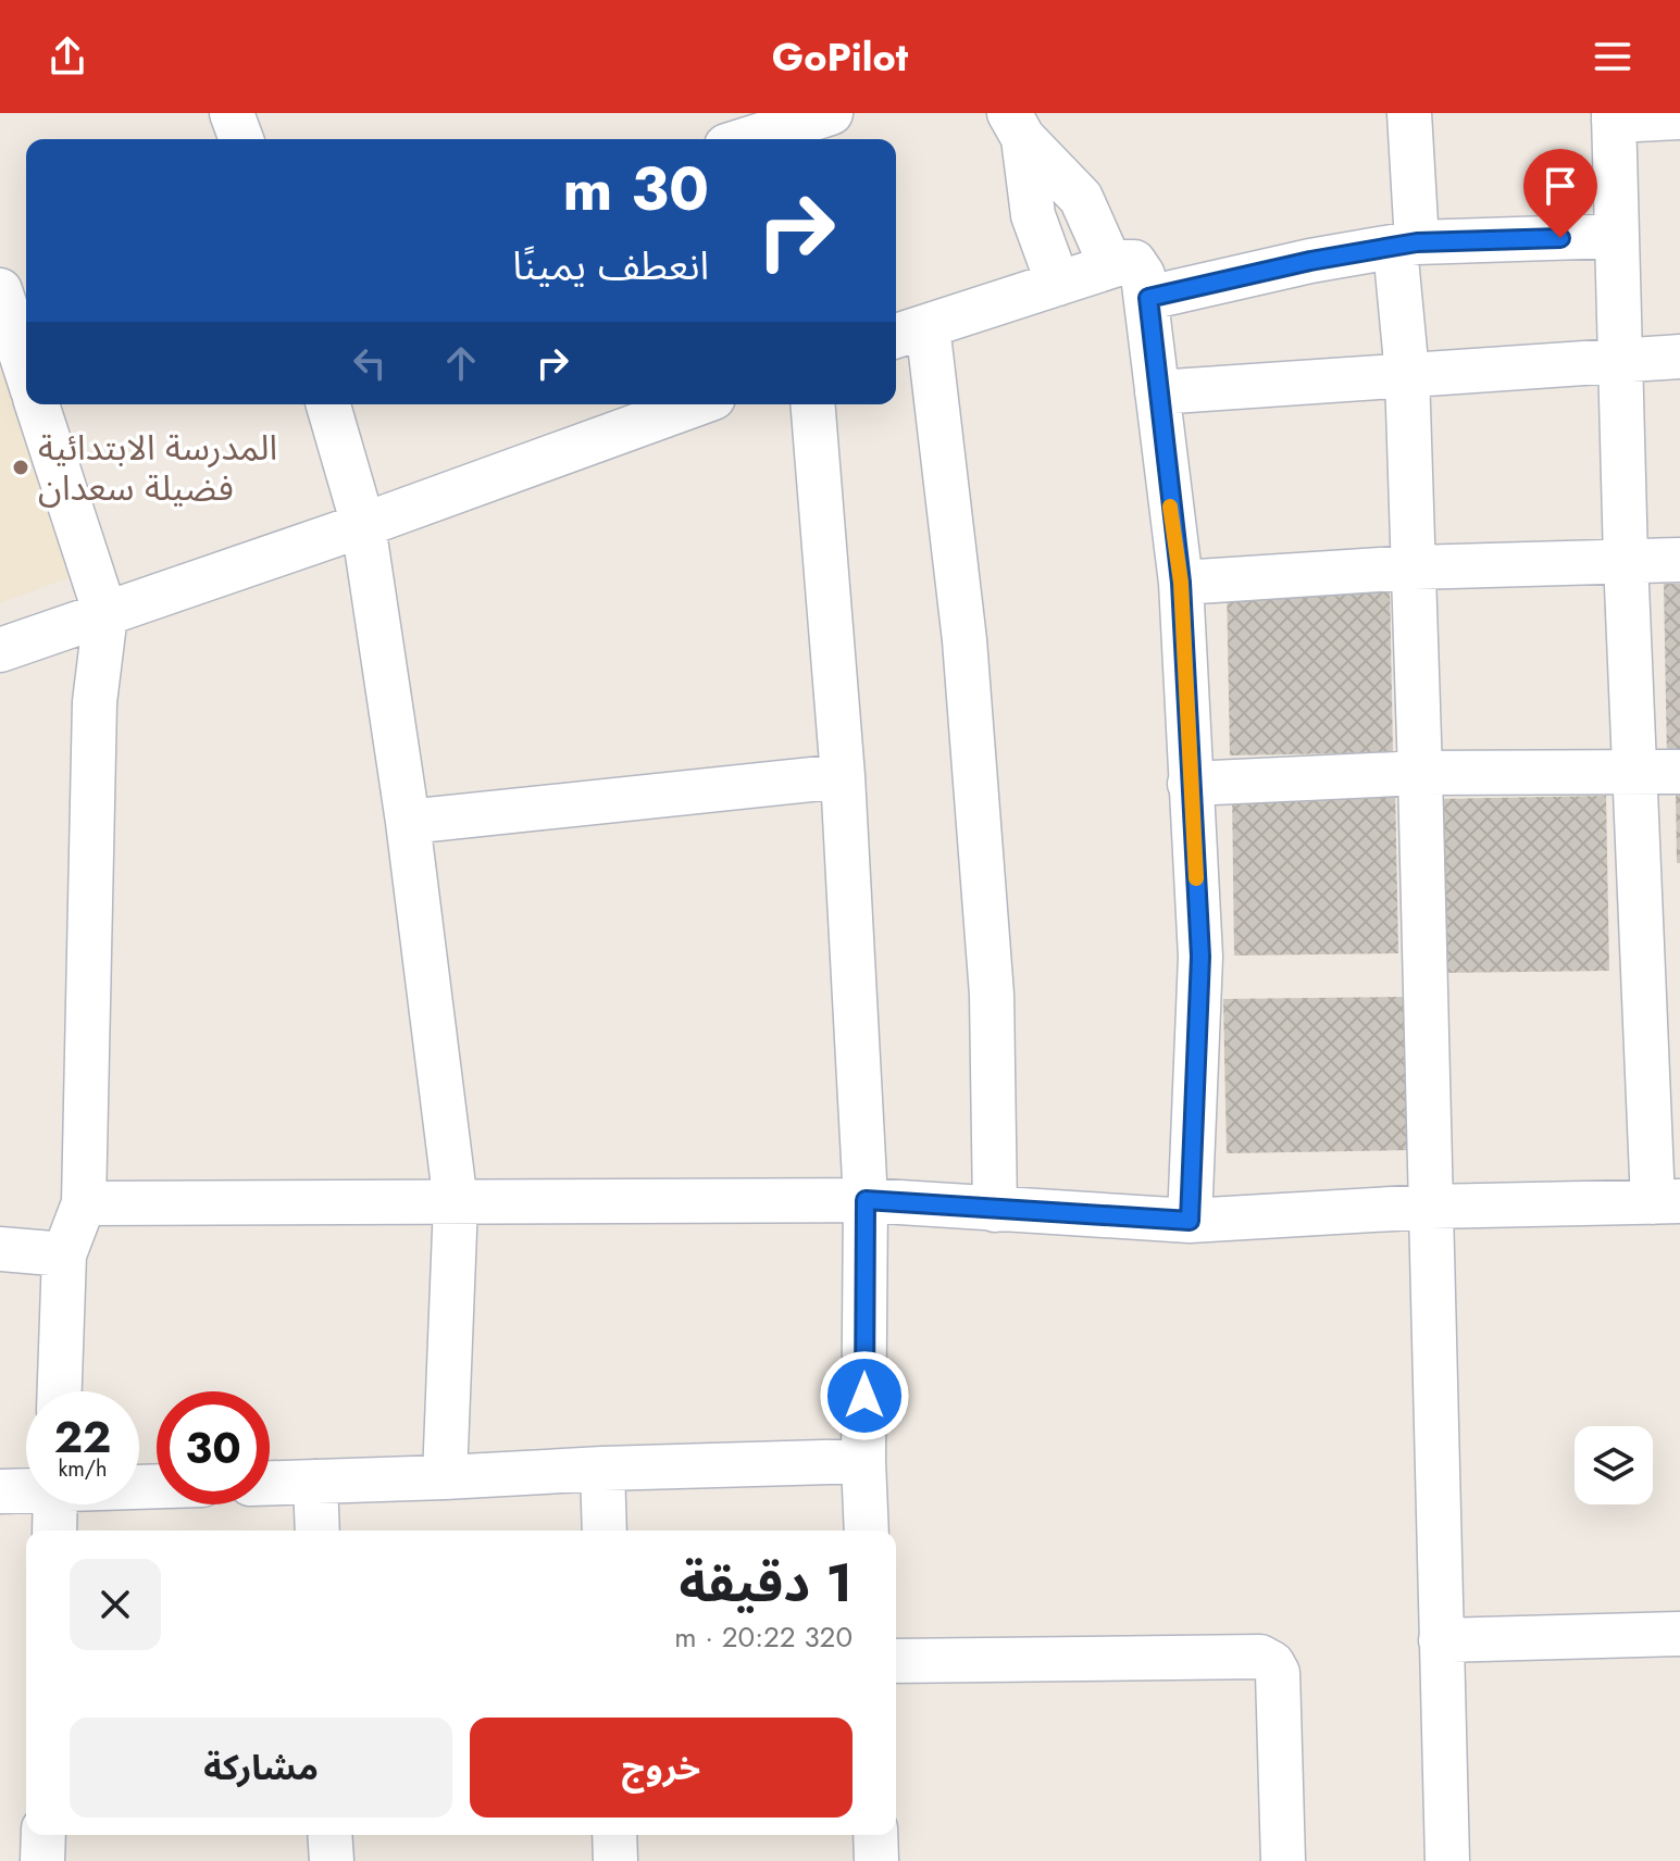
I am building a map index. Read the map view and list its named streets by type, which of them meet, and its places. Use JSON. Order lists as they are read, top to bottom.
{
  "places": ["المدرسة الابتدائية فضيلة سعدان"],
  "page": {
    "header": "GoPilot",
    "turn": ["30 m", "انعطف يمينًا"],
    "speed": "22 km/h",
    "limit": "30",
    "heading": ["1 دقيقة", "320 m · 20:22"],
    "buttons": ["خروج", "مشاركة"]
  }
}
